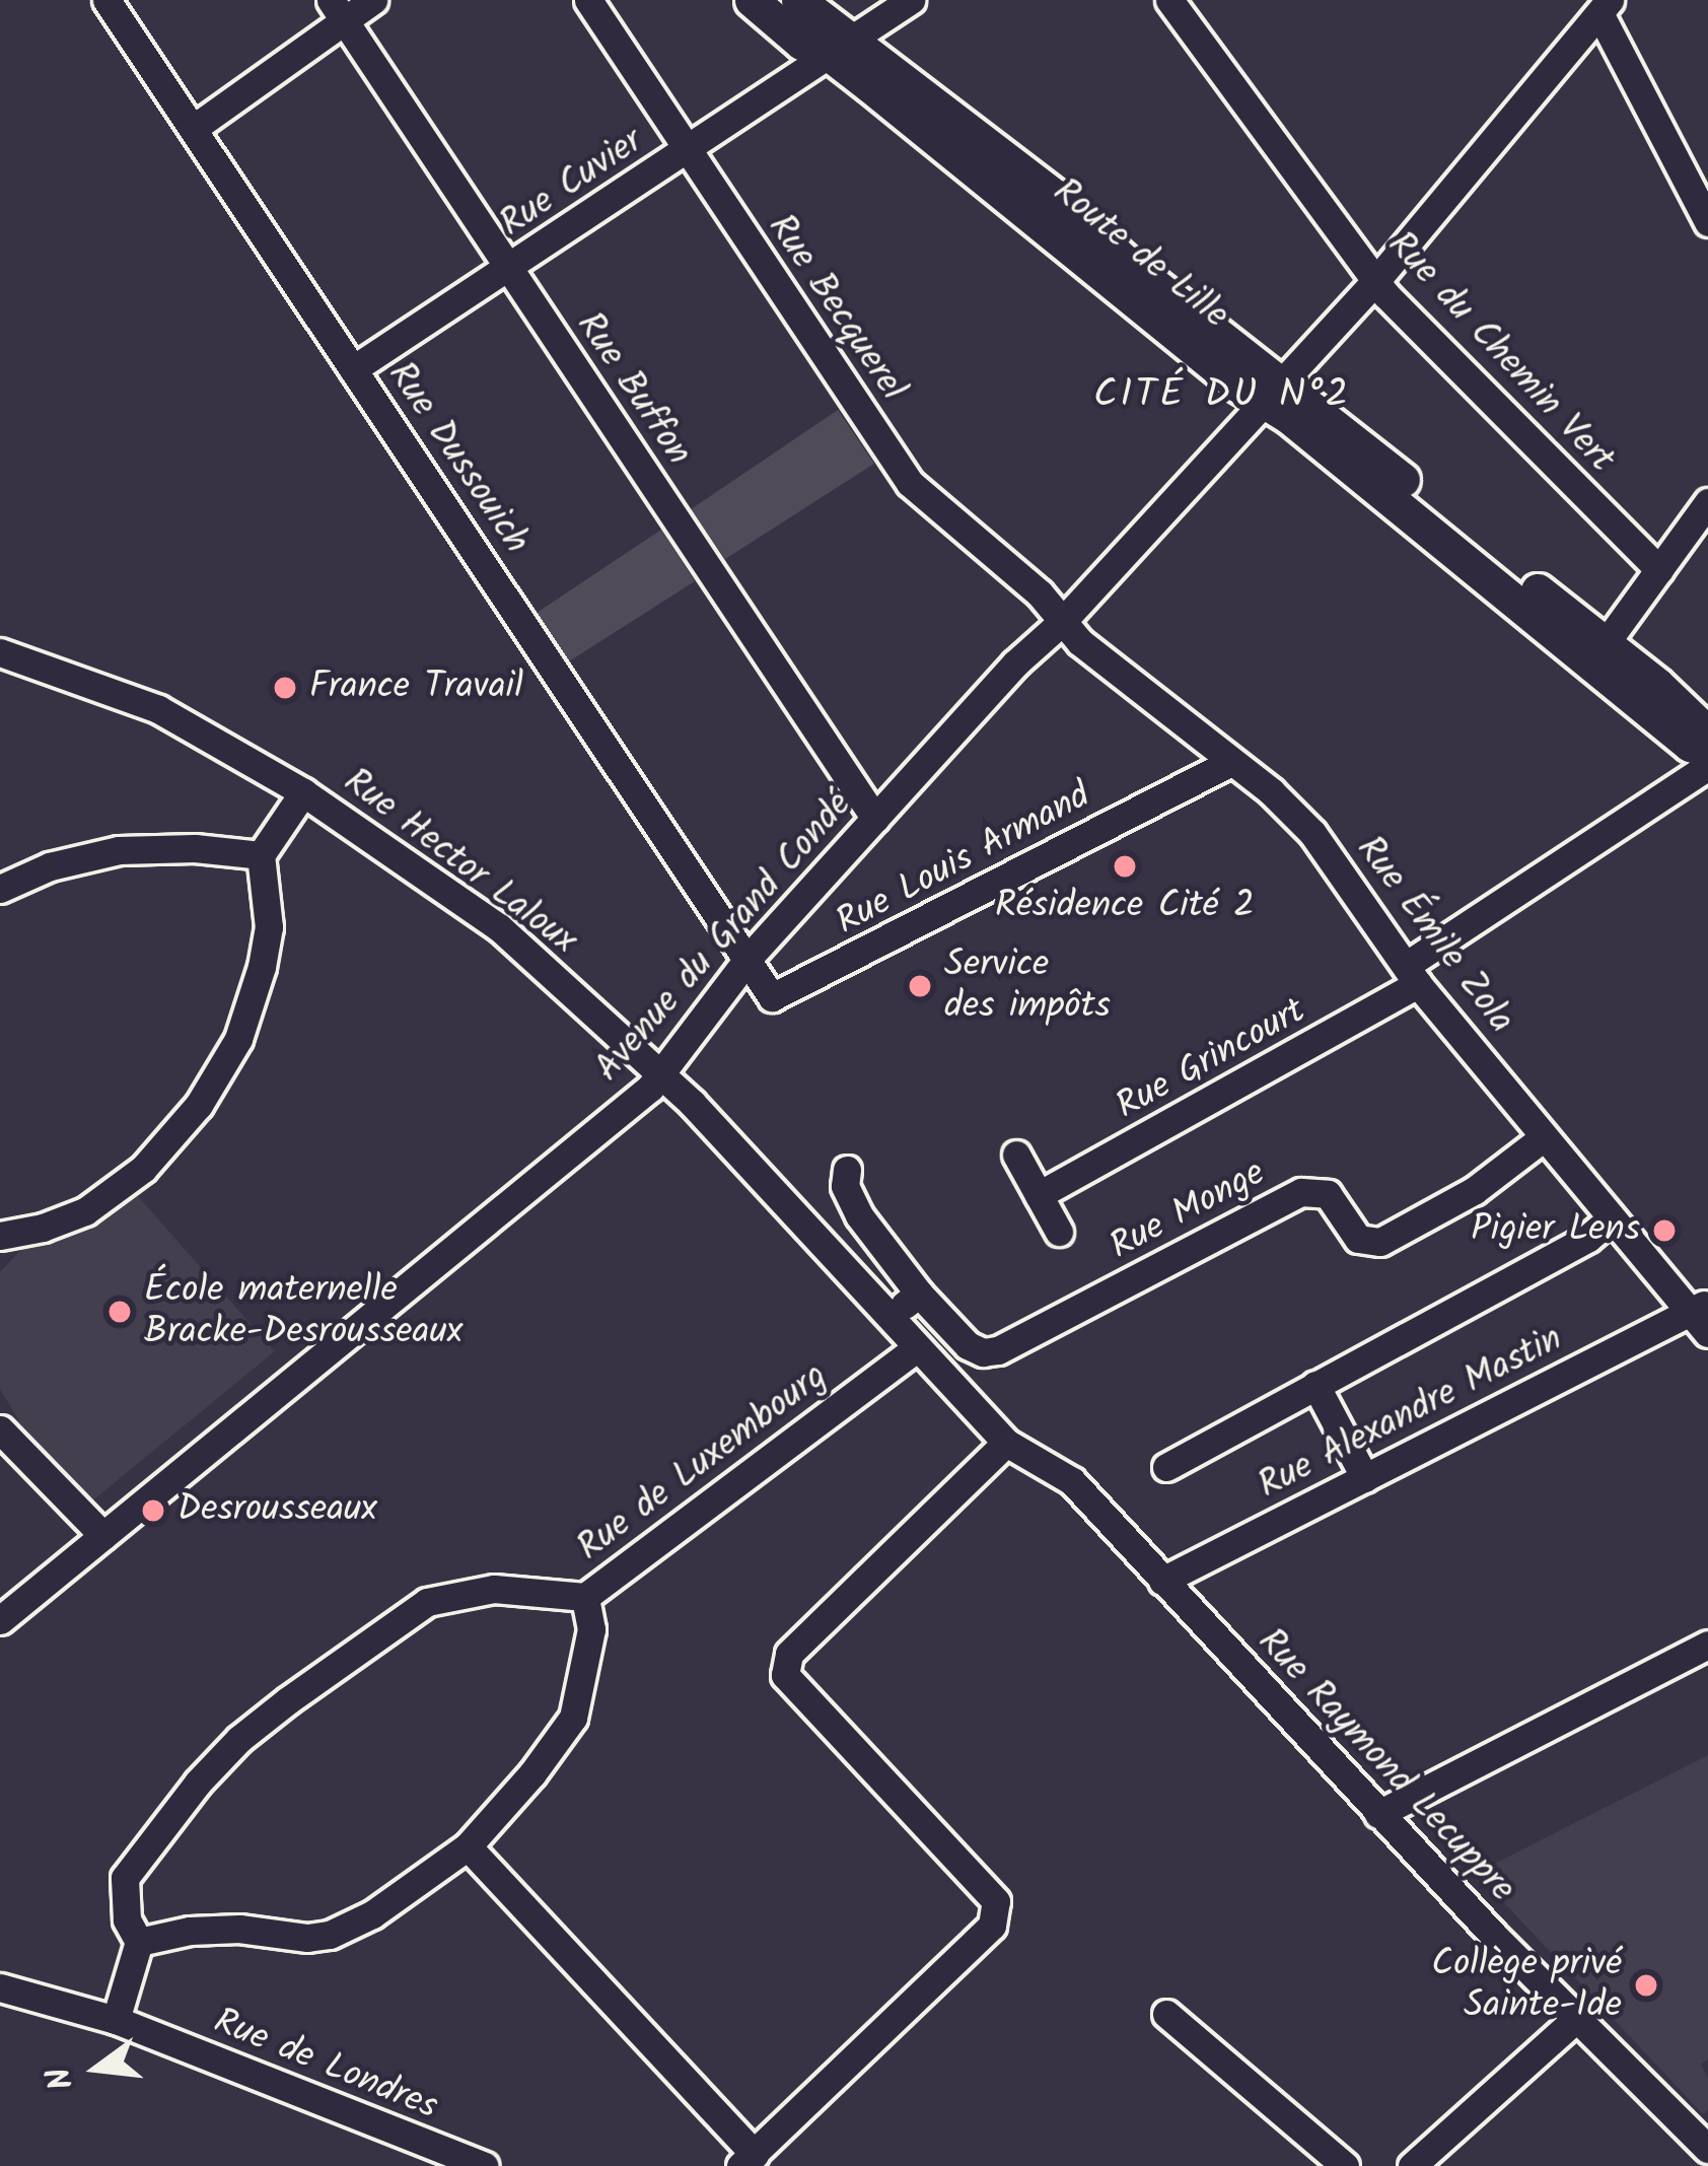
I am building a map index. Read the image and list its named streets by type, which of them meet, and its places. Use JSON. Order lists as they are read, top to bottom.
{
  "streets": {
    "main road": ["Route de Lille"],
    "street": [
      "Rue Cuvier",
      "Rue Becquerel",
      "Rue du Chemin Vert",
      "Rue Buffon",
      "Rue Dussouich",
      "Rue Louis Armand",
      "Rue Hector Laloux",
      "Rue Émile Zola",
      "Avenue du Grand Condé",
      "Rue Grincourt",
      "Rue Monge",
      "Rue Alexandre Mastin",
      "Rue de Luxembourg",
      "Rue Raymond Lecuppre",
      "Rue de Londres"
    ]
  },
  "crossings": [
    ["Rue Cuvier", "Route de Lille"],
    ["Rue Cuvier", "Rue Becquerel"],
    ["Rue Cuvier", "Rue Buffon"],
    ["Rue Cuvier", "Rue Dussouich"],
    ["Route de Lille", "Avenue du Grand Condé"],
    ["Rue Becquerel", "Rue Émile Zola"],
    ["Rue Becquerel", "Avenue du Grand Condé"],
    ["Rue du Chemin Vert", "Avenue du Grand Condé"],
    ["Rue Buffon", "Avenue du Grand Condé"],
    ["Rue Dussouich", "Rue Louis Armand"],
    ["Rue Dussouich", "Avenue du Grand Condé"],
    ["Rue Louis Armand", "Rue Émile Zola"],
    ["Rue Louis Armand", "Avenue du Grand Condé"],
    ["Rue Hector Laloux", "Avenue du Grand Condé"],
    ["Rue Hector Laloux", "Rue de Luxembourg"],
    ["Rue Hector Laloux", "Rue Raymond Lecuppre"],
    ["Rue Émile Zola", "Avenue du Grand Condé"],
    ["Rue Émile Zola", "Rue Grincourt"],
    ["Rue Émile Zola", "Rue Monge"],
    ["Rue Émile Zola", "Rue Alexandre Mastin"],
    ["Rue Alexandre Mastin", "Rue Raymond Lecuppre"]
  ],
  "districts": ["CITÉ DU N°2"],
  "places": [
    "France Travail",
    "Résidence Cité 2",
    "Service des impôts",
    "Pigier Lens",
    "École maternelle Bracke-Desrousseaux",
    "Desrousseaux",
    "Collège privé Sainte-Ide"
  ],
  "north": "left"
}
